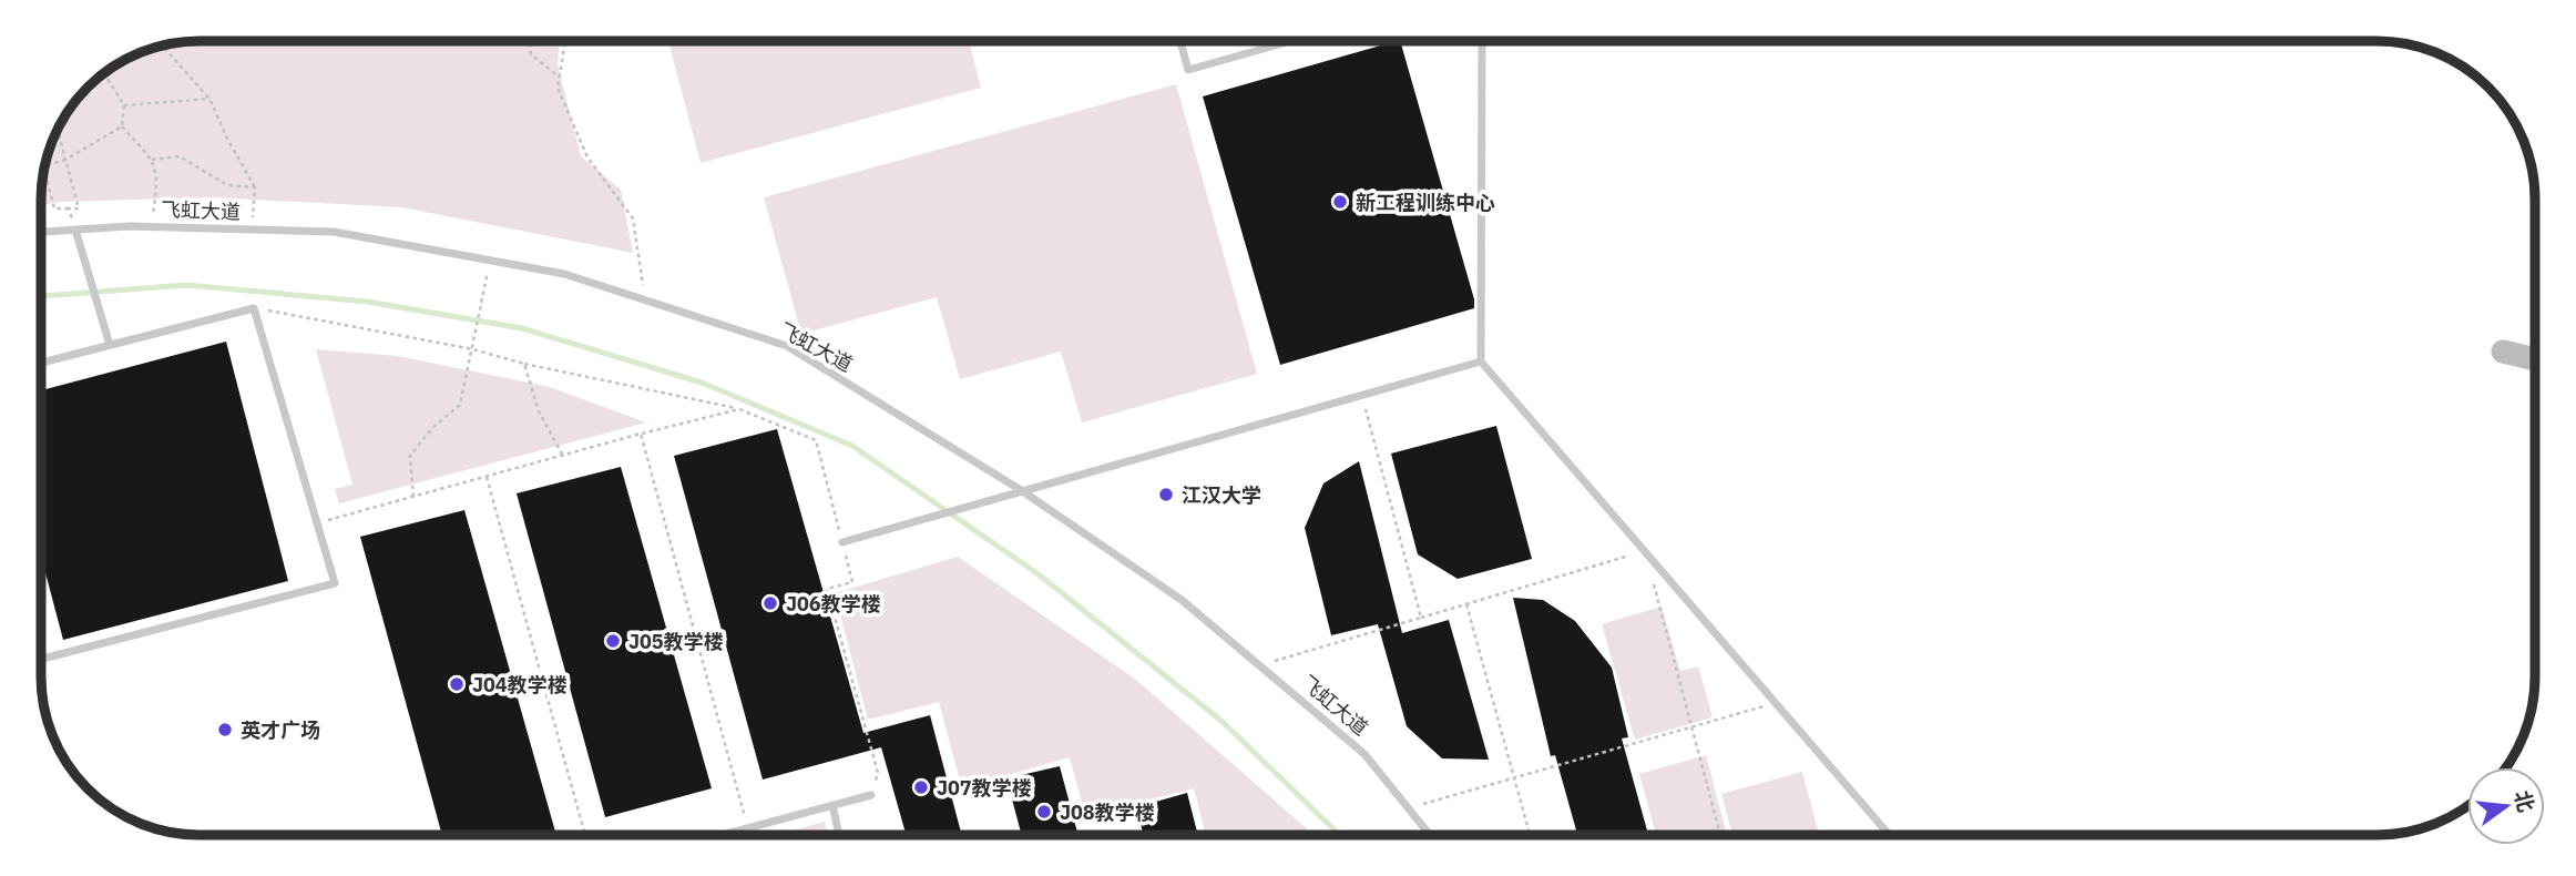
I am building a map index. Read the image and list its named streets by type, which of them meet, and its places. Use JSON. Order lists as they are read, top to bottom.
{
  "streets": {
    "lane": ["飞虹大道"]
  },
  "places": [
    "新工程训练中心",
    "江汉大学",
    "J06教学楼",
    "J05教学楼",
    "J04教学楼",
    "英才广场",
    "J07教学楼",
    "J08教学楼"
  ],
  "north": "right"
}
